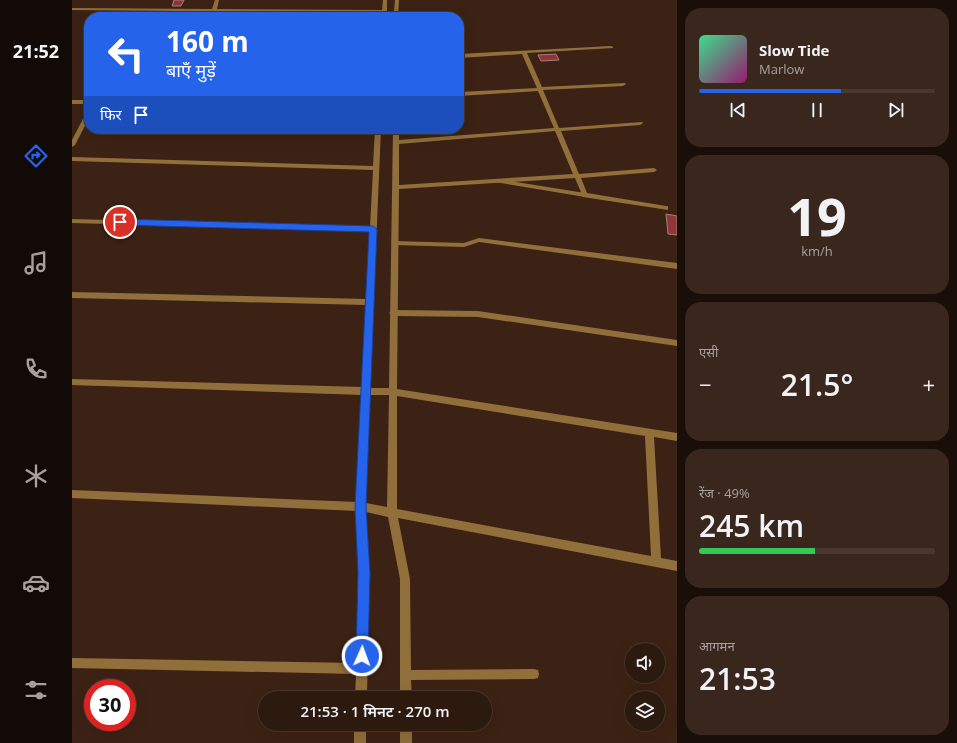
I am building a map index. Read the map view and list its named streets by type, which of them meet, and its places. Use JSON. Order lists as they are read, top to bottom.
{
  "page": {
    "tabs": "21:52",
    "turn": ["160 m", "बाएँ मुड़ें"],
    "song": ["Slow Tide", "Marlow"],
    "then": "फिर",
    "tile": [
      ["19", "km/h"],
      "एसी",
      ["रेंज · 49%", "245 km"],
      ["आगमन", "21:53"]
    ],
    "heat": ["−", "21.5°", "+"],
    "limit": "30",
    "trip": "21:53 · 1 मिनट · 270 m"
  }
}
